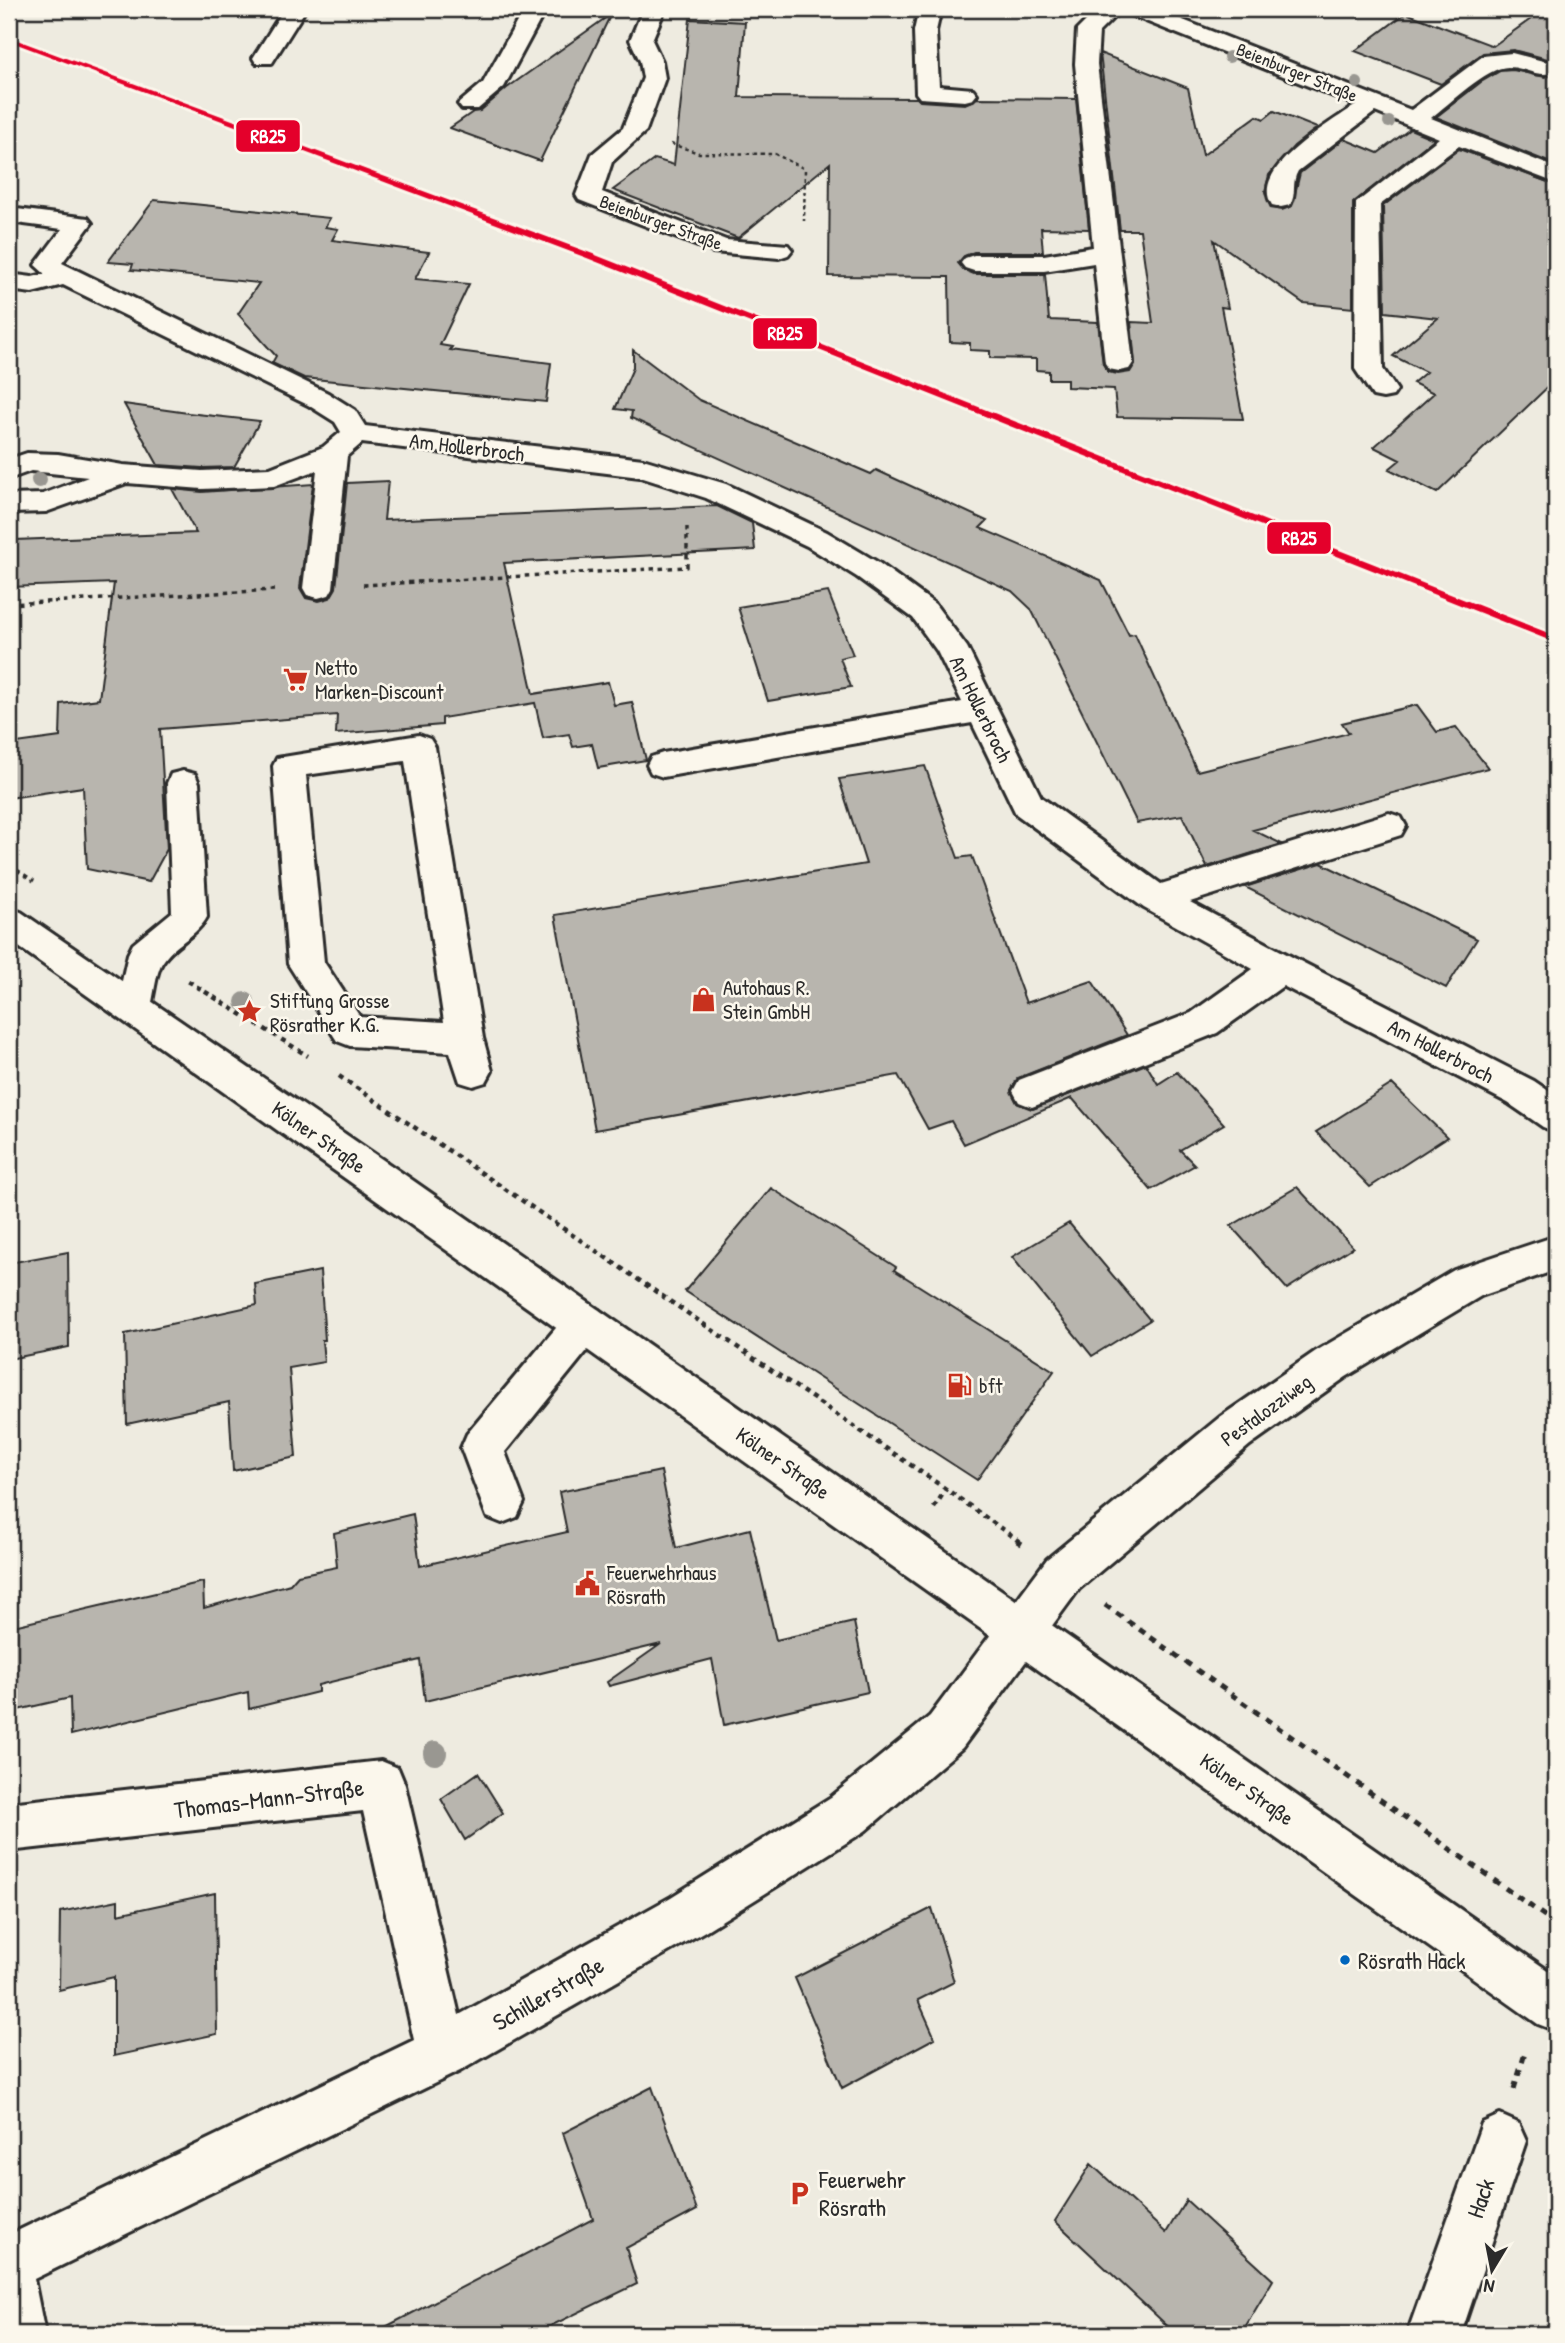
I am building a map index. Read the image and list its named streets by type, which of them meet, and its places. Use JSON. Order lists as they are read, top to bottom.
{
  "streets": {
    "street": [
      "Beienburger Straße",
      "Am Hollerbroch",
      "Kölner Straße",
      "Pestalozziweg",
      "Thomas-Mann-Straße",
      "Schillerstraße",
      "Hack"
    ]
  },
  "crossings": [
    ["Kölner Straße", "Pestalozziweg"],
    ["Kölner Straße", "Schillerstraße"],
    ["Pestalozziweg", "Schillerstraße"],
    ["Thomas-Mann-Straße", "Schillerstraße"]
  ],
  "places": {
    "supermarket": ["Netto Marken-Discount"],
    "shop": ["Autohaus R. Stein GmbH"],
    "place": ["Stiftung Grosse Rösrather K.G."],
    "fuel station": ["bft"],
    "public building": ["Feuerwehrhaus Rösrath"],
    "other": ["Rösrath Hack"],
    "parking": ["Feuerwehr Rösrath"]
  },
  "lines": ["transit line RB25"],
  "north": "bottom"
}
